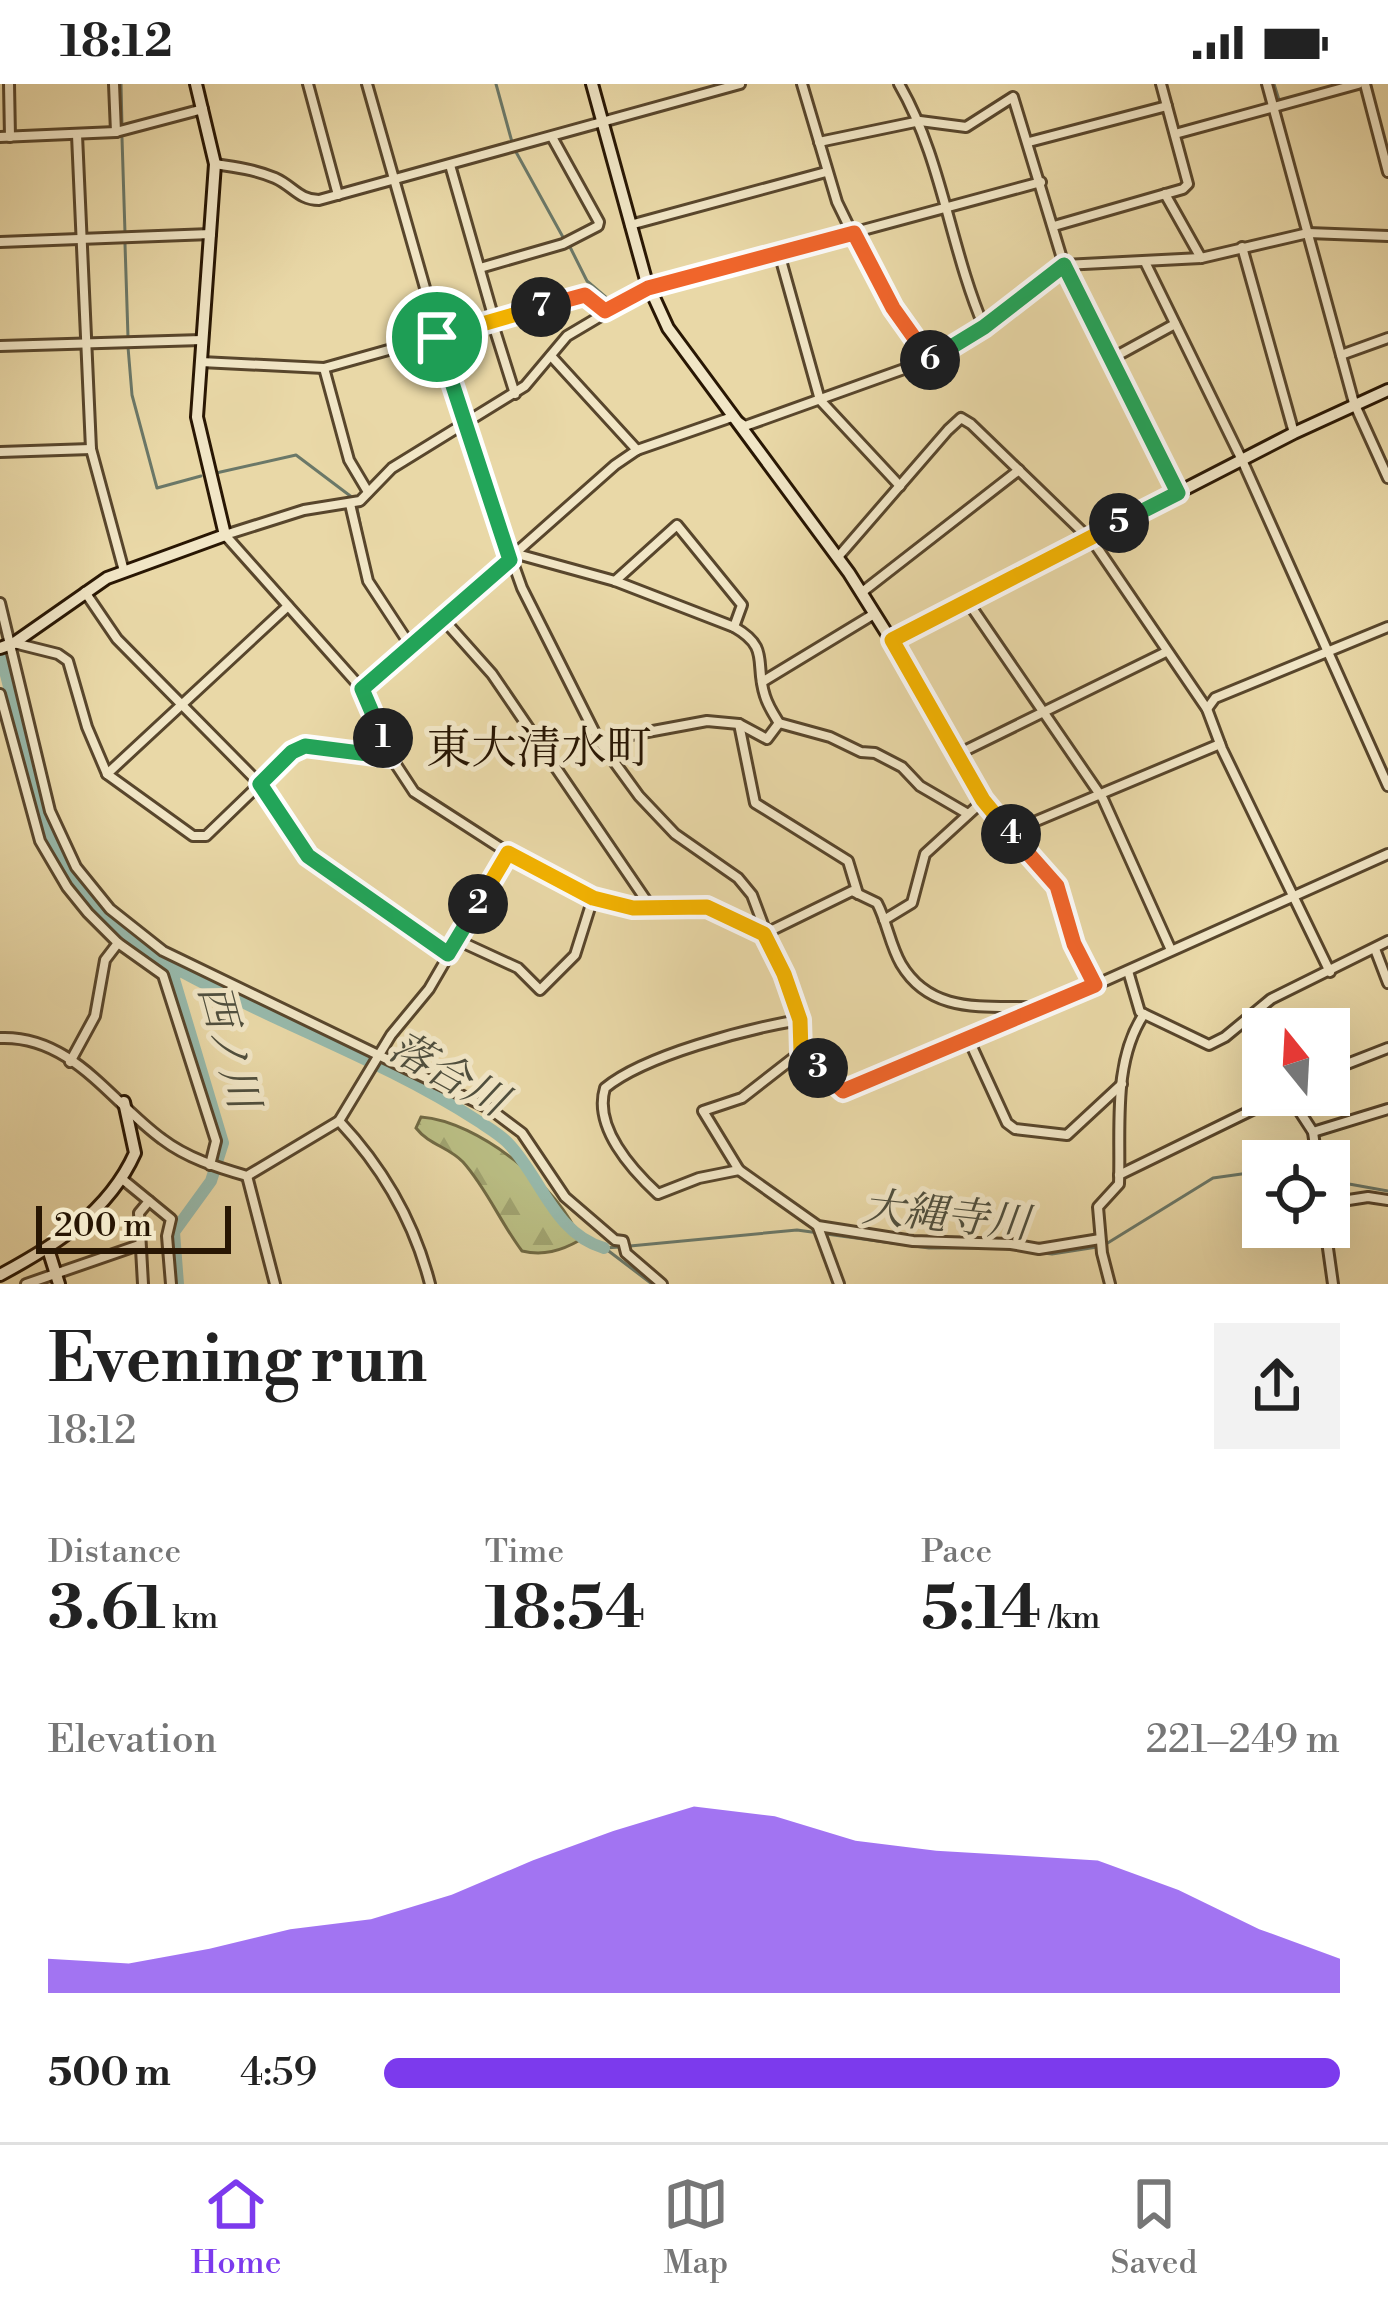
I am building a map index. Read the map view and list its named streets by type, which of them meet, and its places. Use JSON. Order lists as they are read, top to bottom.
{
  "districts": ["東大清水町"],
  "water": ["西ノ川", "落合川", "大縄寺川"],
  "scale_bar": "200 m",
  "north": "top",
  "page": {
    "status": "18:12",
    "pins": [
      "7",
      "6",
      "5",
      "1",
      "4",
      "2",
      "3"
    ],
    "scale": "200 m",
    "heading": ["Evening run", "18:12"],
    "stats": [
      ["Distance", "3.61 km"],
      ["Time", "18:54"],
      ["Pace", "5:14 /km"]
    ],
    "chart": ["Elevation", "221–249 m"],
    "list": [
      {
        "name": "500 m",
        "note": "4:59"
      }
    ],
    "tabs": ["Home", "Map", "Saved"]
  }
}
